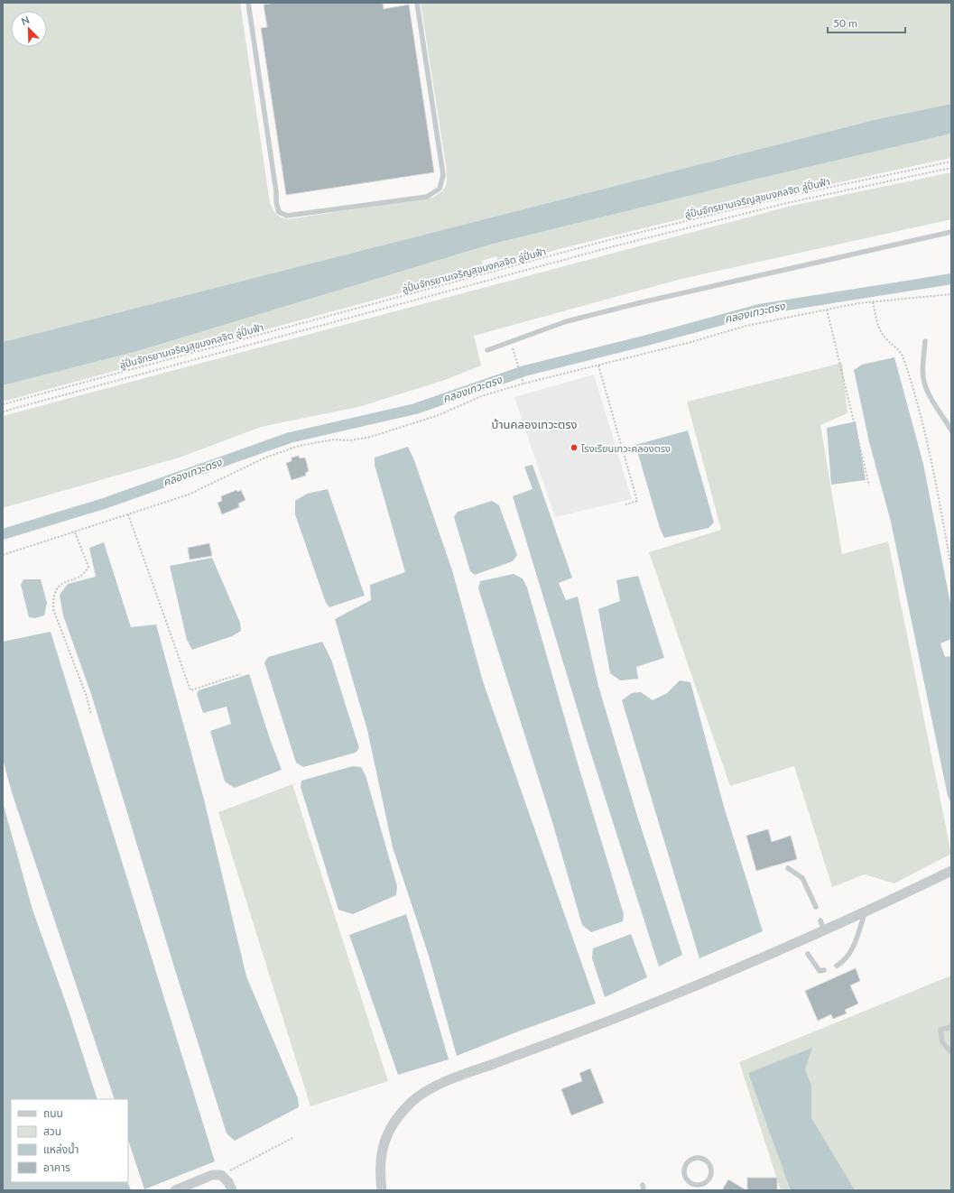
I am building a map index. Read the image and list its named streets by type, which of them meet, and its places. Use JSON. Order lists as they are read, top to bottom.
{
  "streets": {
    "path": ["ลู่ปั่นจักรยานเจริญสุขมงคลจิต ลู่ปั่นฟ้า"]
  },
  "districts": ["บ้านคลองเทวะตรง"],
  "water": ["คลองเทวะตรง"],
  "places": ["โรงเรียนเทวะคลองตรง"],
  "legend": [
    "ถนน",
    "สวน",
    "แหล่งน้ำ",
    "อาคาร"
  ],
  "scale_bar": "50 m",
  "north": "top left"
}
